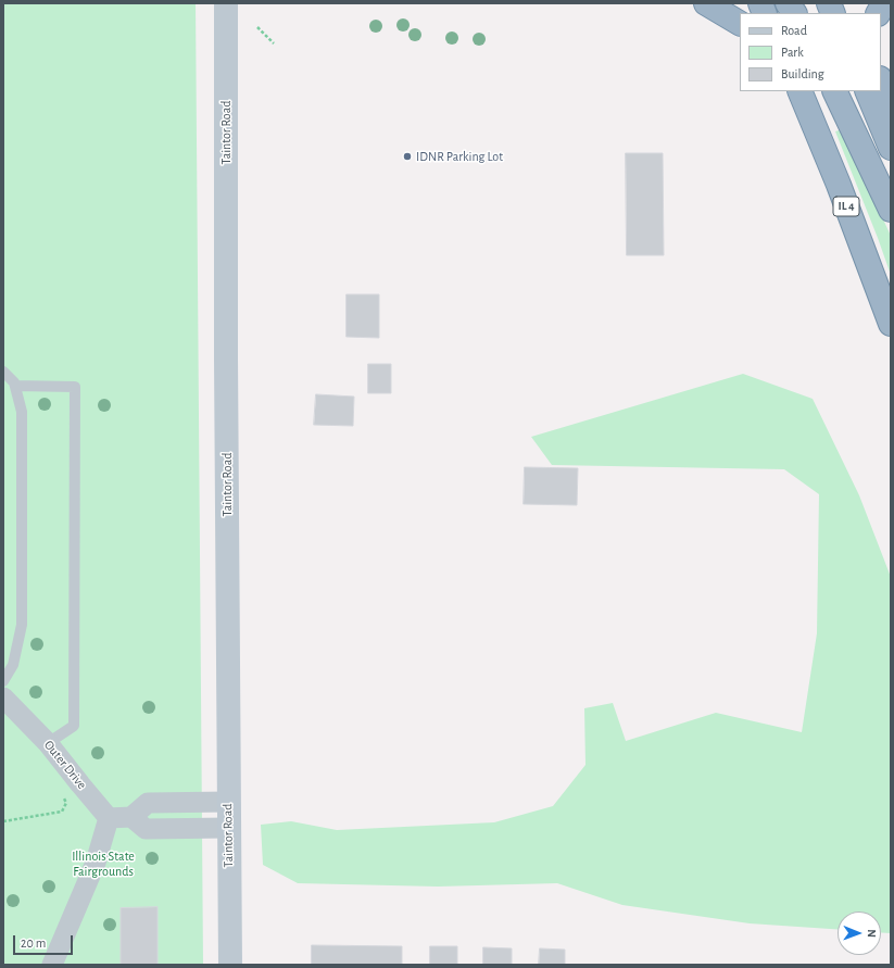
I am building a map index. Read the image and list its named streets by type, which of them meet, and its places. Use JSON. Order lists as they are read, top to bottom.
{
  "streets": {
    "highway": ["IL 4"],
    "main road": ["Taintor Road"],
    "street": ["Outer Drive"]
  },
  "parks": ["Illinois State Fairgrounds"],
  "places": ["IDNR Parking Lot"],
  "legend": ["Road", "Park", "Building"],
  "scale_bar": "20 m",
  "north": "right"
}
